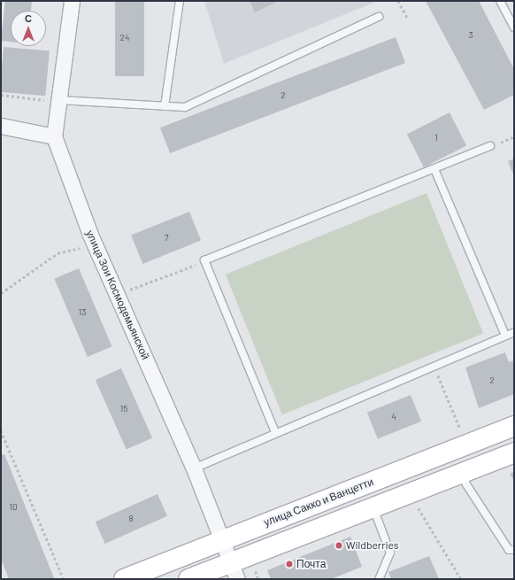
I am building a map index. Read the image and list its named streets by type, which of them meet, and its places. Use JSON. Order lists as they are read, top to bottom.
{
  "streets": {
    "street": ["улица Зои Космодемьянской", "улица Сакко и Ванцетти"]
  },
  "crossings": [
    ["улица Зои Космодемьянской", "улица Сакко и Ванцетти"]
  ],
  "places": ["Wildberries", "Почта"],
  "house_numbers": [
    "3",
    "24",
    "2",
    "1",
    "7",
    "13",
    "2",
    "15",
    "4",
    "10",
    "8"
  ],
  "north": "top"
}
